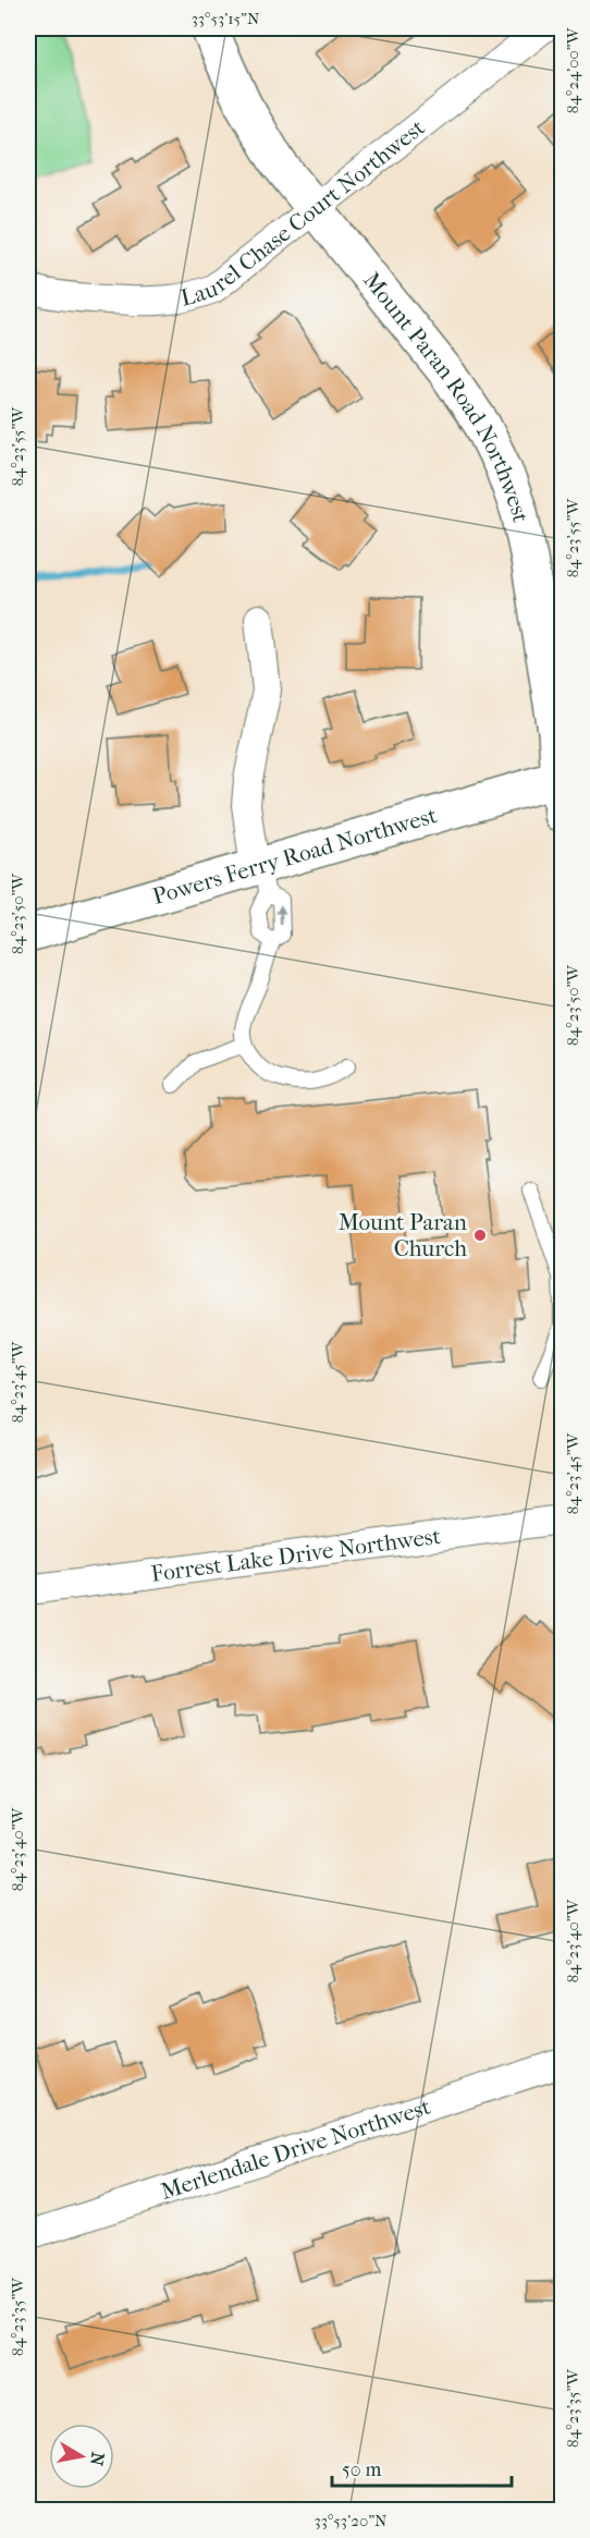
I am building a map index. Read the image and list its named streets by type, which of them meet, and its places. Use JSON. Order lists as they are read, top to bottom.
{
  "streets": {
    "main road": ["Mount Paran Road Northwest", "Powers Ferry Road Northwest"],
    "street": ["Laurel Chase Court Northwest", "Forrest Lake Drive Northwest", "Merlendale Drive Northwest"]
  },
  "crossings": [
    ["Laurel Chase Court Northwest", "Mount Paran Road Northwest"],
    ["Mount Paran Road Northwest", "Powers Ferry Road Northwest"]
  ],
  "places": ["Mount Paran Church"],
  "scale_bar": "50 m",
  "north": "right",
  "coordinates": [
    "33°53'15\"N",
    "84°24'00\"W",
    "84°23'55\"W",
    "84°23'50\"W",
    "84°23'45\"W",
    "84°23'40\"W",
    "84°23'35\"W",
    "33°53'20\"N"
  ]
}
